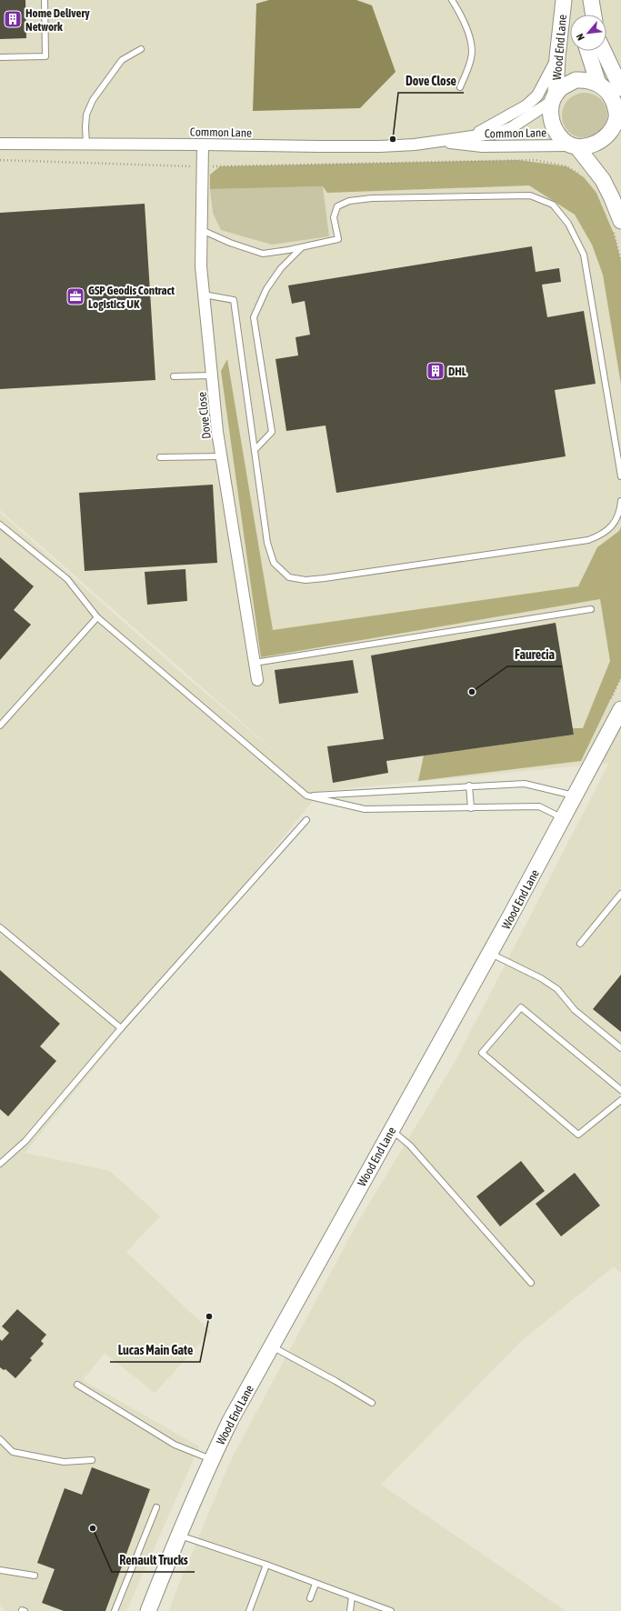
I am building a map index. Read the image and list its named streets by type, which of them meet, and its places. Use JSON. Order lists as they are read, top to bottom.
{
  "streets": {
    "street": ["Wood End Lane", "Common Lane", "Dove Close"]
  },
  "crossings": [
    ["Wood End Lane", "Common Lane"],
    ["Common Lane", "Dove Close"]
  ],
  "places": {
    "building": ["Home Delivery Network", "DHL"],
    "other": [
      "Dove Close",
      "Faurecia",
      "Lucas Main Gate",
      "Renault Trucks"
    ],
    "office": ["GSP Geodis Contract Logistics UK"]
  },
  "north": "bottom left"
}
